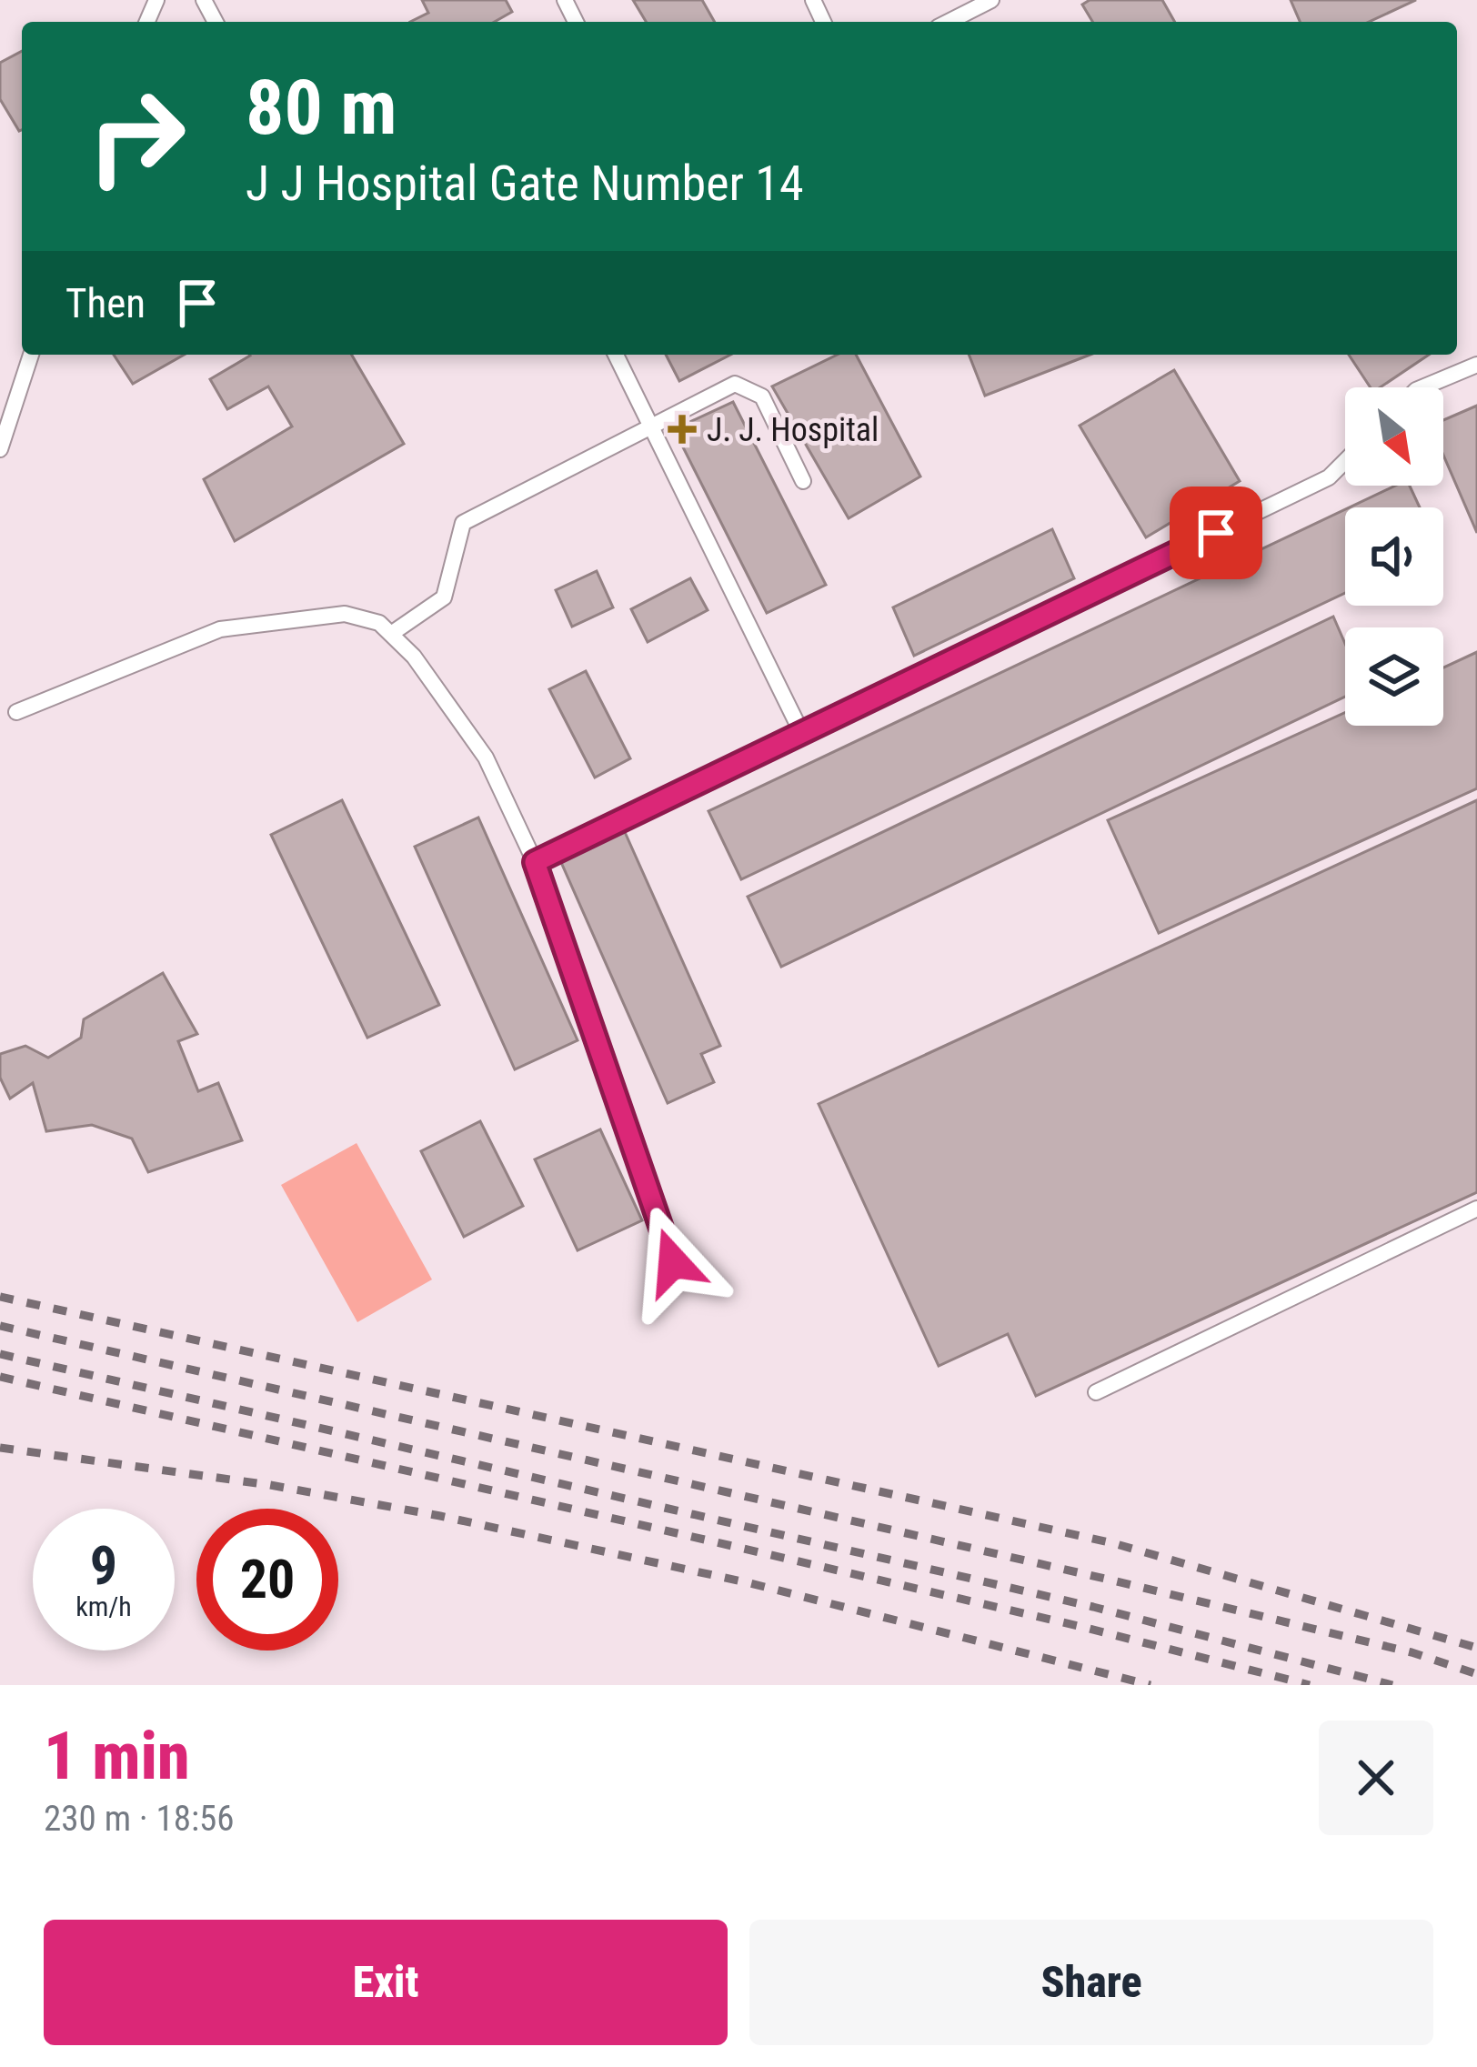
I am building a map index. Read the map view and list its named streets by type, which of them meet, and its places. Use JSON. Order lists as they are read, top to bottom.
{
  "places": {
    "health": ["J. J. Hospital"]
  },
  "north": "bottom right",
  "page": {
    "turn": ["80 m", "J J Hospital Gate Number 14"],
    "then": "Then",
    "speed": "9 km/h",
    "limit": "20",
    "heading": ["1 min", "230 m · 18:56"],
    "buttons": ["Exit", "Share"]
  }
}
